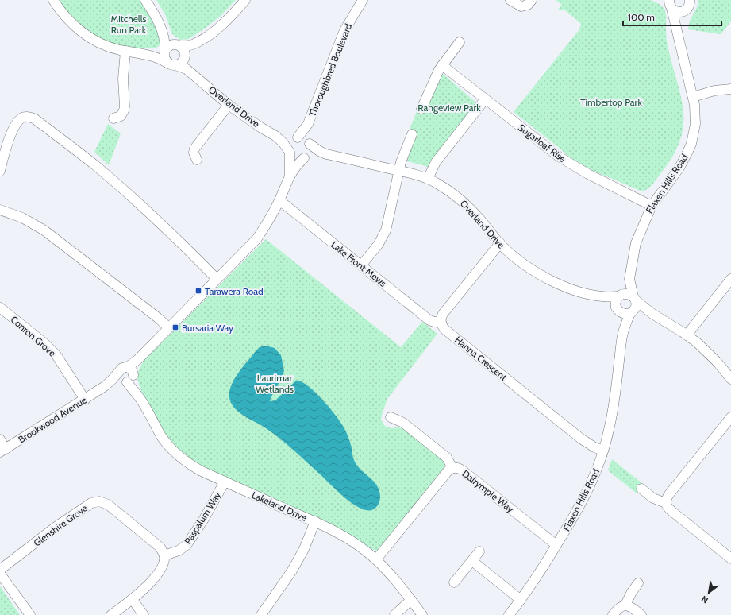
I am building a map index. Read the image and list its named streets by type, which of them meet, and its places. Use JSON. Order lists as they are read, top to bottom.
{
  "streets": {
    "street": [
      "Thoroughbred Boulevard",
      "Overland Drive",
      "Sugarloaf Rise",
      "Flaxen Hills Road",
      "Lake Front Mews",
      "Conron Grove",
      "Hanna Crescent",
      "Brookwood Avenue",
      "Dalrymple Way",
      "Lakeland Drive",
      "Paspalum Way",
      "Glenshire Grove"
    ]
  },
  "crossings": [
    ["Thoroughbred Boulevard", "Overland Drive"],
    ["Overland Drive", "Flaxen Hills Road"],
    ["Sugarloaf Rise", "Flaxen Hills Road"],
    ["Flaxen Hills Road", "Hanna Crescent"],
    ["Flaxen Hills Road", "Dalrymple Way"],
    ["Lake Front Mews", "Hanna Crescent"],
    ["Conron Grove", "Brookwood Avenue"],
    ["Brookwood Avenue", "Lakeland Drive"],
    ["Dalrymple Way", "Lakeland Drive"],
    ["Lakeland Drive", "Paspalum Way"],
    ["Paspalum Way", "Glenshire Grove"]
  ],
  "parks": [
    "Mitchells Run Park",
    "Timbertop Park",
    "Rangeview Park",
    "Laurimar Wetlands"
  ],
  "places": {
    "transit": ["Tarawera Road", "Bursaria Way"]
  },
  "scale_bar": "100 m",
  "north": "bottom left"
}
